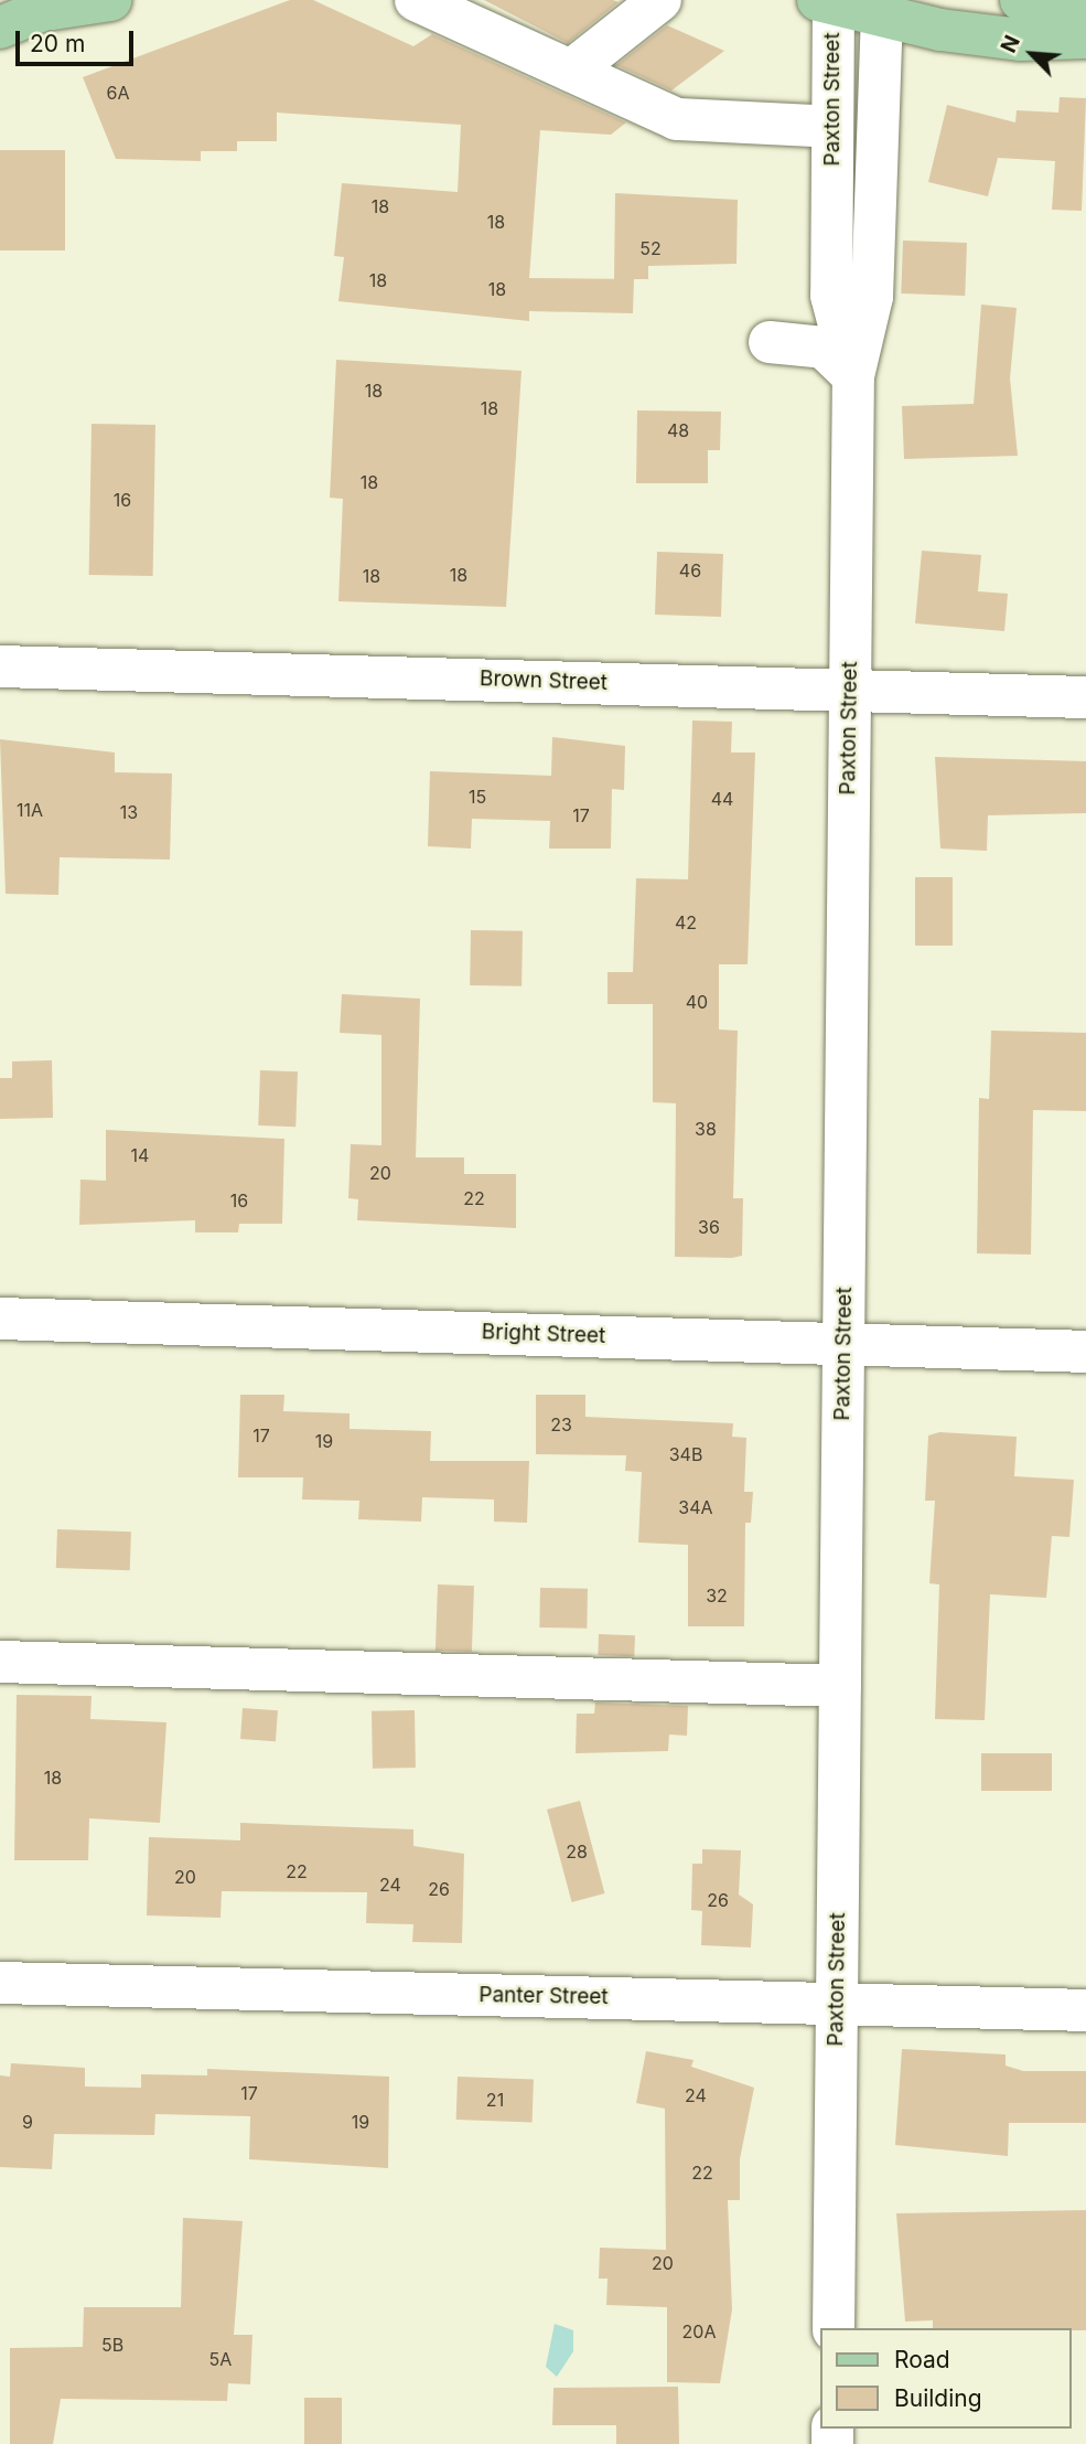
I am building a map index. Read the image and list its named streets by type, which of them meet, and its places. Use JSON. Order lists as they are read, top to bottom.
{
  "streets": {
    "street": [
      "Paxton Street",
      "Brown Street",
      "Bright Street",
      "Panter Street"
    ]
  },
  "crossings": [
    ["Paxton Street", "Brown Street"],
    ["Paxton Street", "Bright Street"],
    ["Paxton Street", "Panter Street"]
  ],
  "house_numbers": [
    "6A",
    "18",
    "18",
    "52",
    "18",
    "18",
    "18",
    "18",
    "48",
    "18",
    "16",
    "46",
    "18",
    "18",
    "15",
    "44",
    "11A",
    "13",
    "17",
    "42",
    "40",
    "38",
    "14",
    "20",
    "22",
    "16",
    "36",
    "23",
    "17",
    "19",
    "34B",
    "34A",
    "32",
    "18",
    "28",
    "22",
    "20",
    "24",
    "26",
    "26",
    "17",
    "24",
    "21",
    "9",
    "19",
    "22",
    "20",
    "20A",
    "5B",
    "5A"
  ],
  "legend": ["Road", "Building"],
  "scale_bar": "20 m",
  "north": "top left"
}
